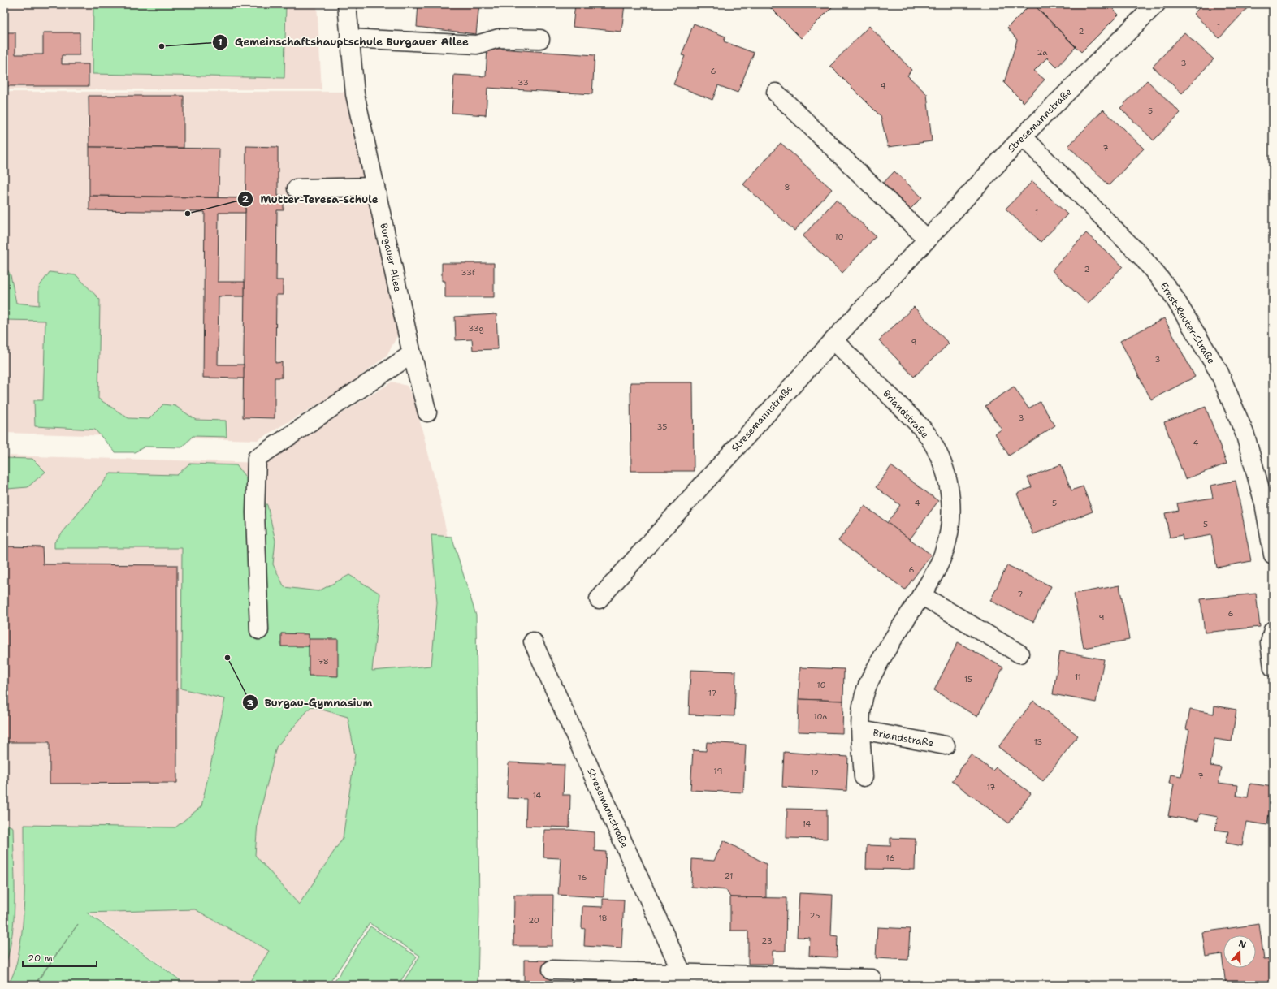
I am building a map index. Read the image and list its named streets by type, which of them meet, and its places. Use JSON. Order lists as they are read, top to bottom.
{
  "streets": {
    "street": [
      "Stresemannstraße",
      "Burgauer Allee",
      "Ernst-Reuter-Straße",
      "Briandstraße"
    ]
  },
  "crossings": [
    ["Stresemannstraße", "Ernst-Reuter-Straße"],
    ["Stresemannstraße", "Briandstraße"]
  ],
  "places": ["Gemeinschaftshauptschule Burgauer Allee", "Mutter-Teresa-Schule", "Burgau-Gymnasium"],
  "house_numbers": [
    "1",
    "2",
    "2a",
    "3",
    "6",
    "33",
    "4",
    "5",
    "7",
    "8",
    "1",
    "10",
    "2",
    "33f",
    "33g",
    "9",
    "3",
    "3",
    "35",
    "4",
    "4",
    "5",
    "5",
    "6",
    "7",
    "6",
    "9",
    "78",
    "11",
    "15",
    "10",
    "17",
    "10a",
    "13",
    "19",
    "12",
    "7",
    "17",
    "14",
    "14",
    "16",
    "21",
    "16",
    "25",
    "18",
    "20",
    "23"
  ],
  "scale_bar": "20 m",
  "north": "top"
}
